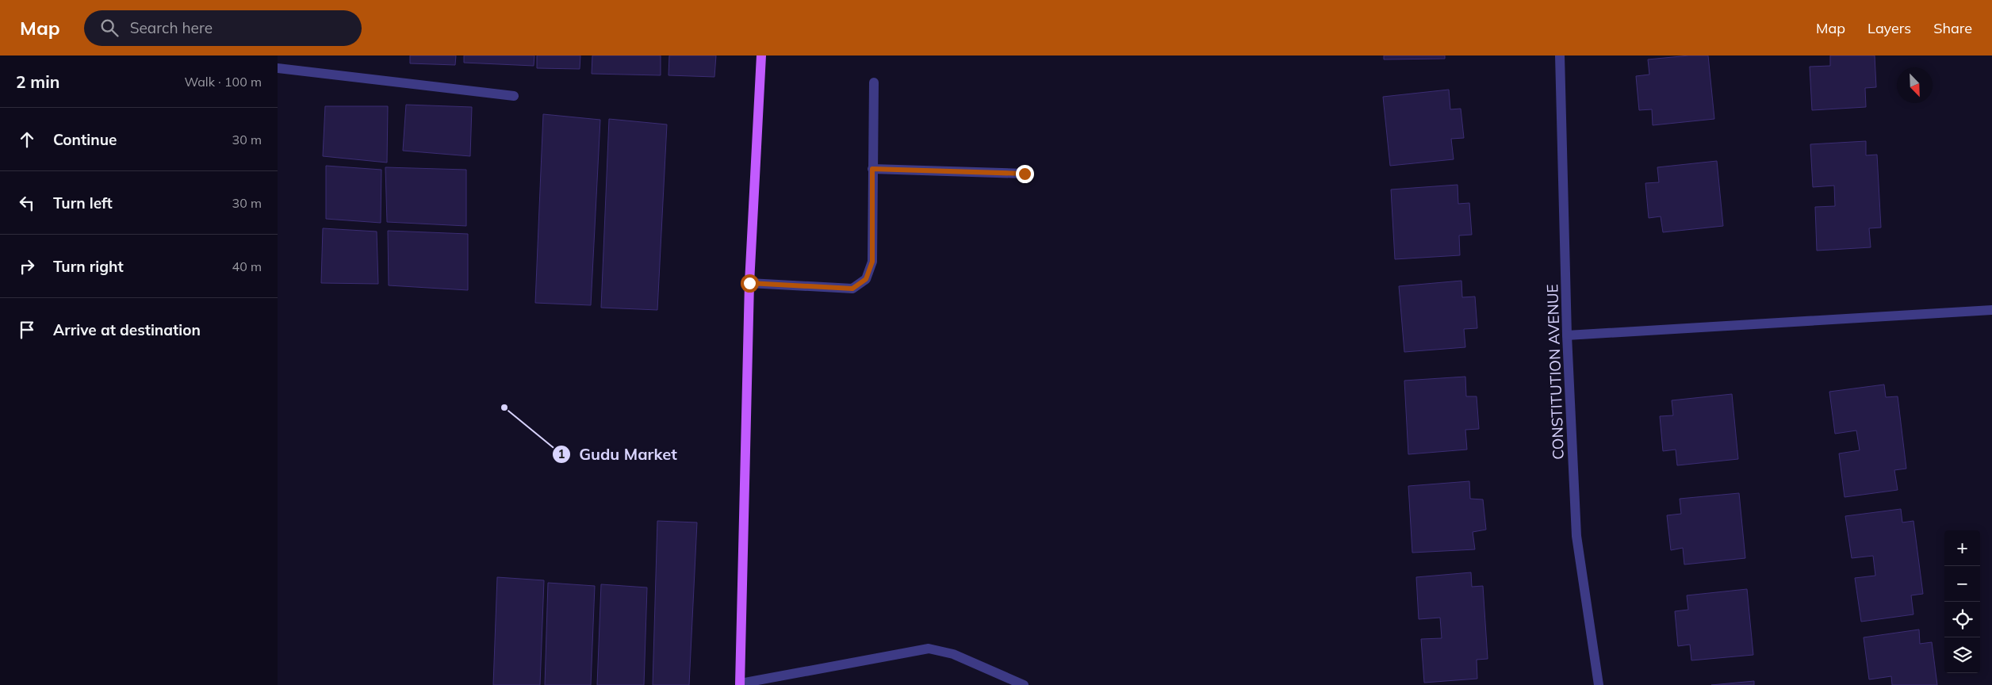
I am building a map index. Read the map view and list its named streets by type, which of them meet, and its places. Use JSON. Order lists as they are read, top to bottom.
{
  "streets": {
    "street": ["CONSTITUTION AVENUE"]
  },
  "places": ["Gudu Market"],
  "north": "bottom right",
  "page": {
    "header": "Map",
    "search": "Search here",
    "nav": ["Map", "Layers", "Share"],
    "heading": ["2 min", "Walk · 100 m"],
    "list": [
      ["Continue", "30 m"],
      ["Turn left", "30 m"],
      ["Turn right", "40 m"],
      "Arrive at destination"
    ],
    "map_buttons": ["+", "−"]
  }
}
